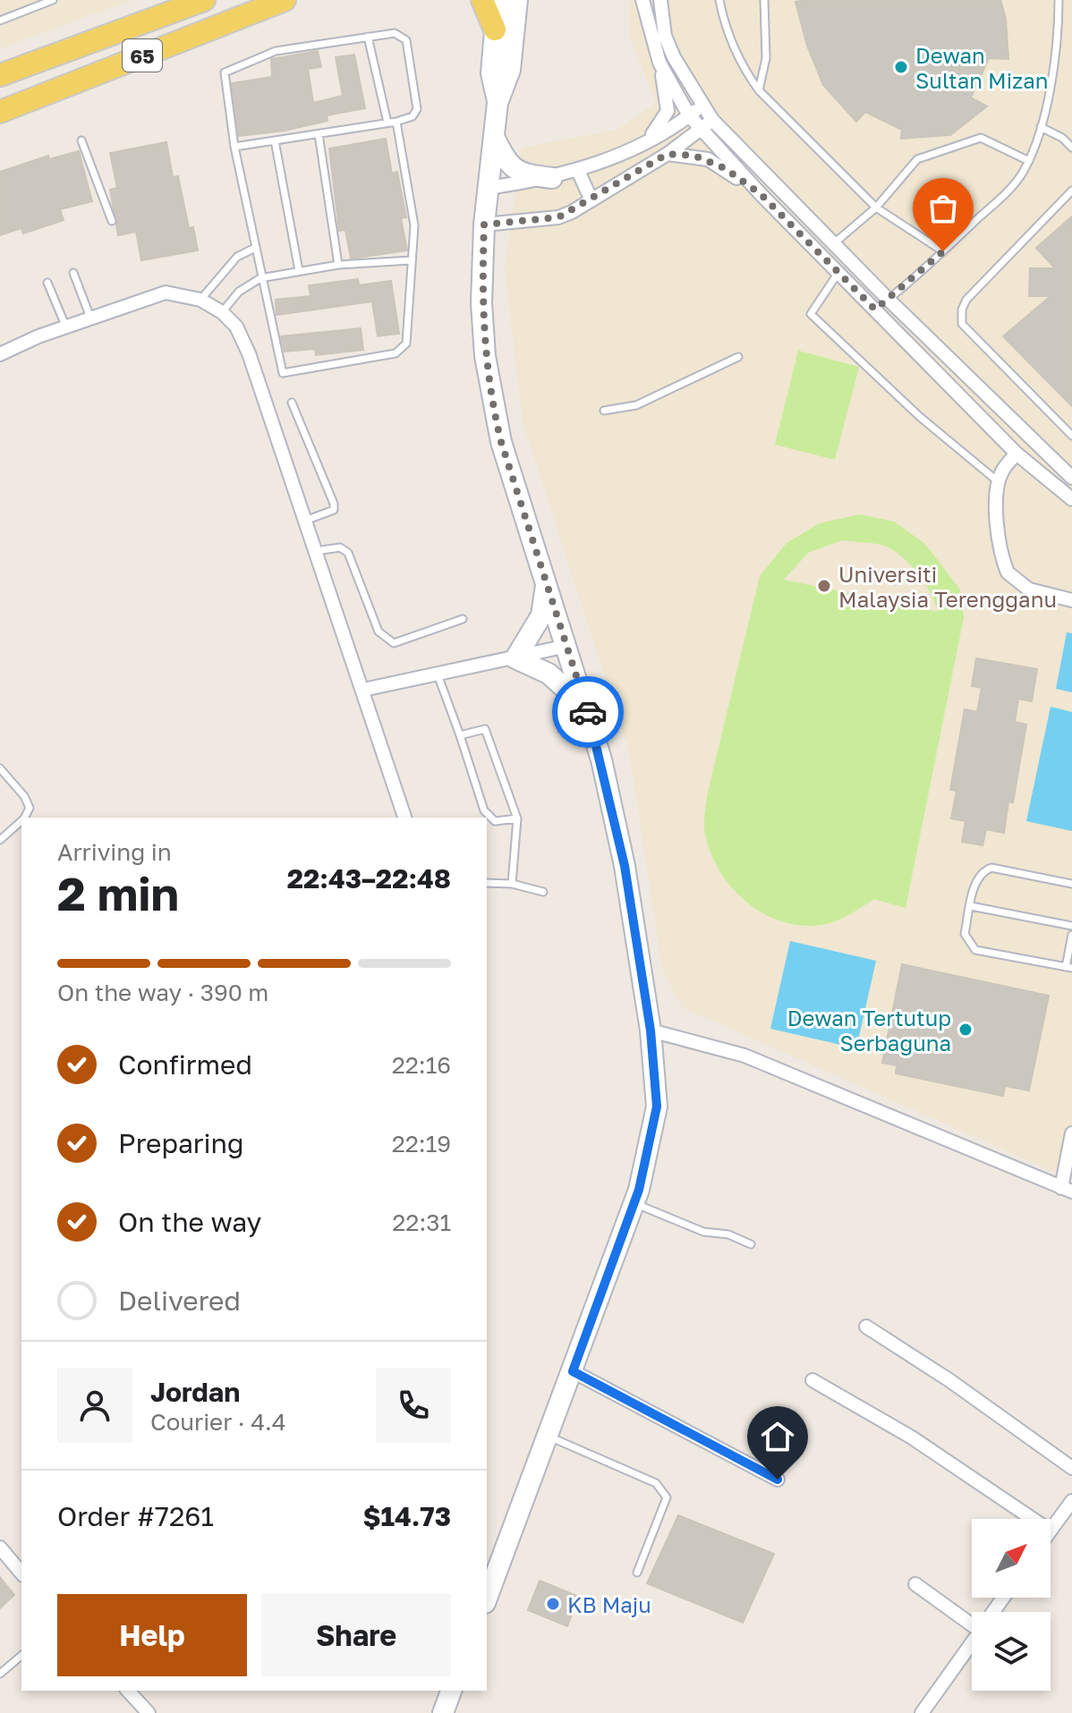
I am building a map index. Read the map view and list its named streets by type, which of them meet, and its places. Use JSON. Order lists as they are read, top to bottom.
{
  "streets": {
    "main road": ["65"]
  },
  "places": [
    "Dewan Sultan Mizan",
    "Universiti Malaysia Terengganu",
    "Dewan Tertutup Serbaguna",
    "KB Maju"
  ],
  "north": "top right",
  "page": {
    "heading": ["2 min", "Arriving in", "22:43–22:48"],
    "panel": [
      "Jordan",
      "Courier · 4.4",
      "Order #7261",
      "$14.73"
    ],
    "bar": "On the way · 390 m",
    "list": [
      ["Confirmed", "22:16"],
      ["Preparing", "22:19"],
      ["On the way", "22:31"],
      "Delivered"
    ],
    "buttons": ["Help", "Share"]
  }
}
